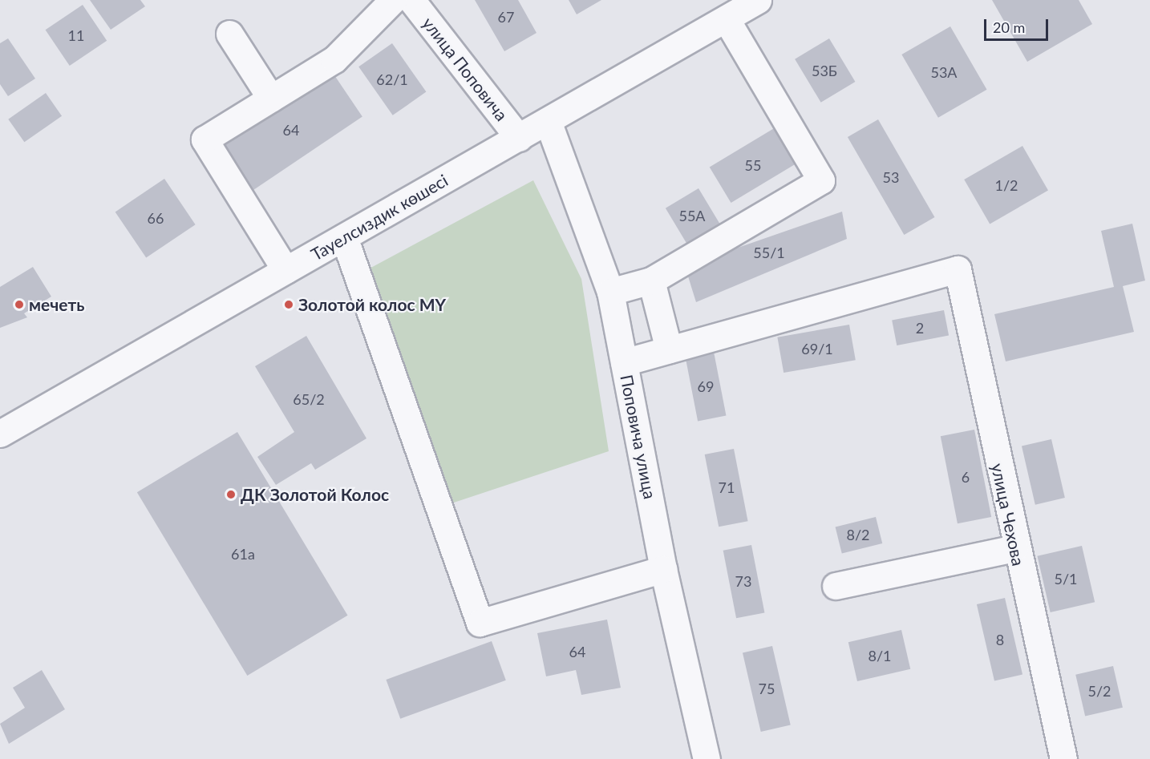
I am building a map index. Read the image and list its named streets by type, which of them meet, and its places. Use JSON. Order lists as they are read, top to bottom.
{
  "streets": {
    "street": [
      "улица Поповича",
      "Тауелсиздик көшесі",
      "Поповича улица",
      "улица Чехова"
    ]
  },
  "crossings": [
    ["улица Поповича", "Тауелсиздик көшесі"],
    ["Тауелсиздик көшесі", "Поповича улица"]
  ],
  "places": ["мечеть", "Золотой колос МҮ", "ДК Золотой Колос"],
  "house_numbers": [
    "67",
    "11",
    "53Б",
    "53А",
    "62/1",
    "64",
    "55",
    "53",
    "1/2",
    "55А",
    "66",
    "55/1",
    "2",
    "69/1",
    "69",
    "65/2",
    "6",
    "71",
    "8/2",
    "61а",
    "5/1",
    "73",
    "8",
    "64",
    "8/1",
    "75",
    "5/2"
  ],
  "scale_bar": "20 m"
}
